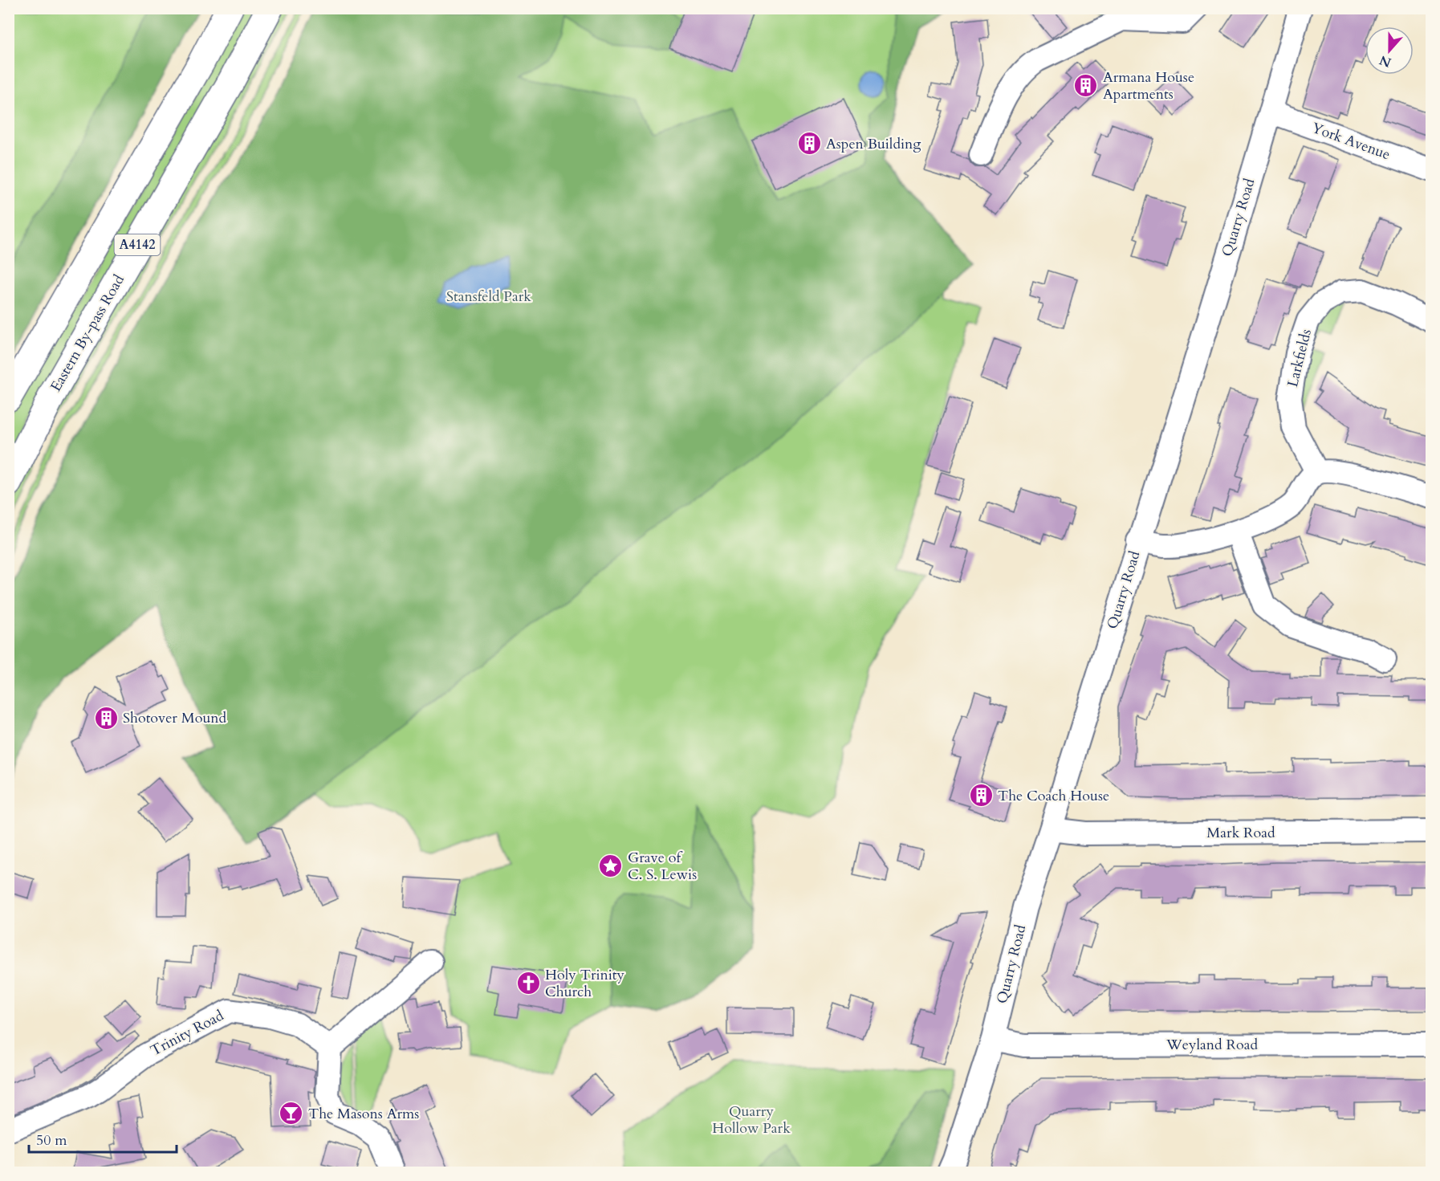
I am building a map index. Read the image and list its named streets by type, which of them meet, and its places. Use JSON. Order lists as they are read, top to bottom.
{
  "streets": {
    "highway": ["A4142", "Eastern By-pass Road"],
    "street": [
      "York Avenue",
      "Quarry Road",
      "Larkfields",
      "Mark Road",
      "Trinity Road",
      "Weyland Road"
    ]
  },
  "crossings": [
    ["York Avenue", "Quarry Road"],
    ["Quarry Road", "Mark Road"],
    ["Quarry Road", "Weyland Road"]
  ],
  "parks": ["Stansfeld Park", "Quarry Hollow Park"],
  "places": {
    "building": [
      "Armana House Apartments",
      "Aspen Building",
      "Shotover Mound",
      "The Coach House"
    ],
    "place": ["Grave of C. S. Lewis"],
    "church": ["Holy Trinity Church"],
    "bar": ["The Masons Arms"]
  },
  "scale_bar": "50 m",
  "north": "bottom"
}
